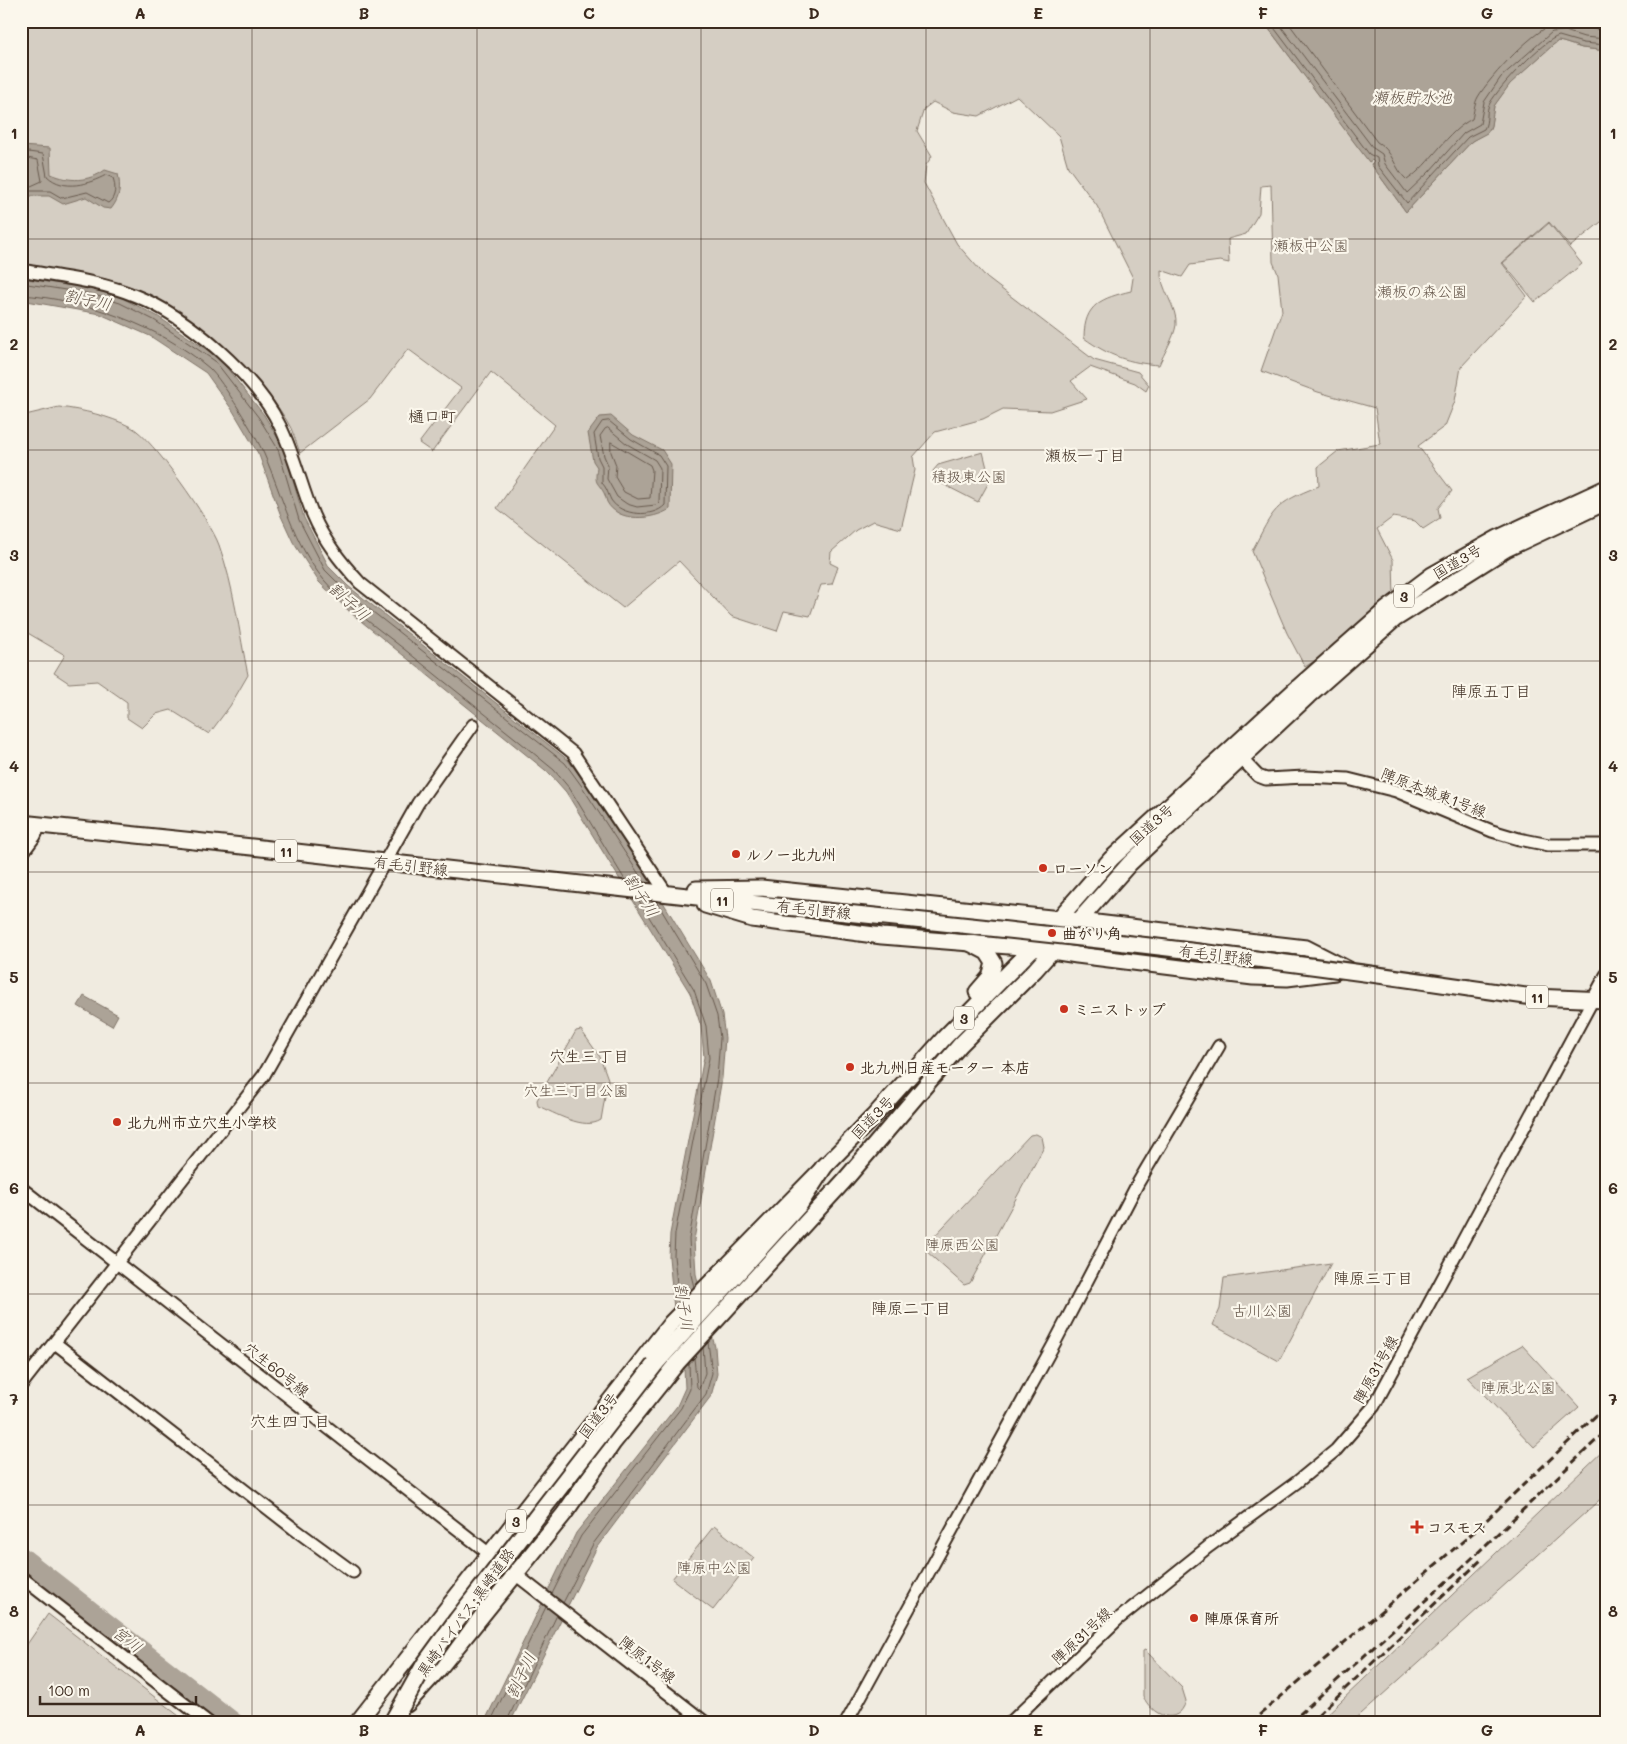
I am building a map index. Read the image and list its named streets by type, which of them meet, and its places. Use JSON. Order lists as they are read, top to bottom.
{
  "streets": {
    "highway": ["3", "黒崎バイパス;黒崎道路"],
    "main road": ["国道3号", "11", "有毛引野線"],
    "street": [
      "陣原本城東1号線",
      "穴生60号線",
      "陣原31号線",
      "陣原1号線"
    ]
  },
  "crossings": [
    ["国道3号", "3"],
    ["国道3号", "陣原本城東1号線"],
    ["国道3号", "穴生60号線"],
    ["国道3号", "黒崎バイパス;黒崎道路"],
    ["3", "黒崎バイパス;黒崎道路"],
    ["有毛引野線", "陣原31号線"],
    ["穴生60号線", "陣原1号線"]
  ],
  "districts": [
    "樋口町",
    "瀬板一丁目",
    "陣原五丁目",
    "穴生三丁目",
    "陣原三丁目",
    "陣原二丁目",
    "穴生四丁目"
  ],
  "water": ["瀬板貯水池", "割子川", "宮川"],
  "parks": [
    "瀬板中公園",
    "瀬板の森公園",
    "積扱東公園",
    "穴生三丁目公園",
    "陣原西公園",
    "古川公園",
    "陣原北公園",
    "陣原中公園"
  ],
  "places": {
    "other": [
      "ルノー北九州",
      "ローソン",
      "曲がり角",
      "ミニストップ",
      "北九州日産モーター 本店",
      "北九州市立穴生小学校",
      "陣原保育所"
    ],
    "health": ["コスモス"]
  },
  "scale_bar": "100 m",
  "grid": {
    "columns": [
      "A",
      "B",
      "C",
      "D",
      "E",
      "F",
      "G"
    ],
    "rows": [
      "1",
      "2",
      "3",
      "4",
      "5",
      "6",
      "7",
      "8"
    ]
  }
}
